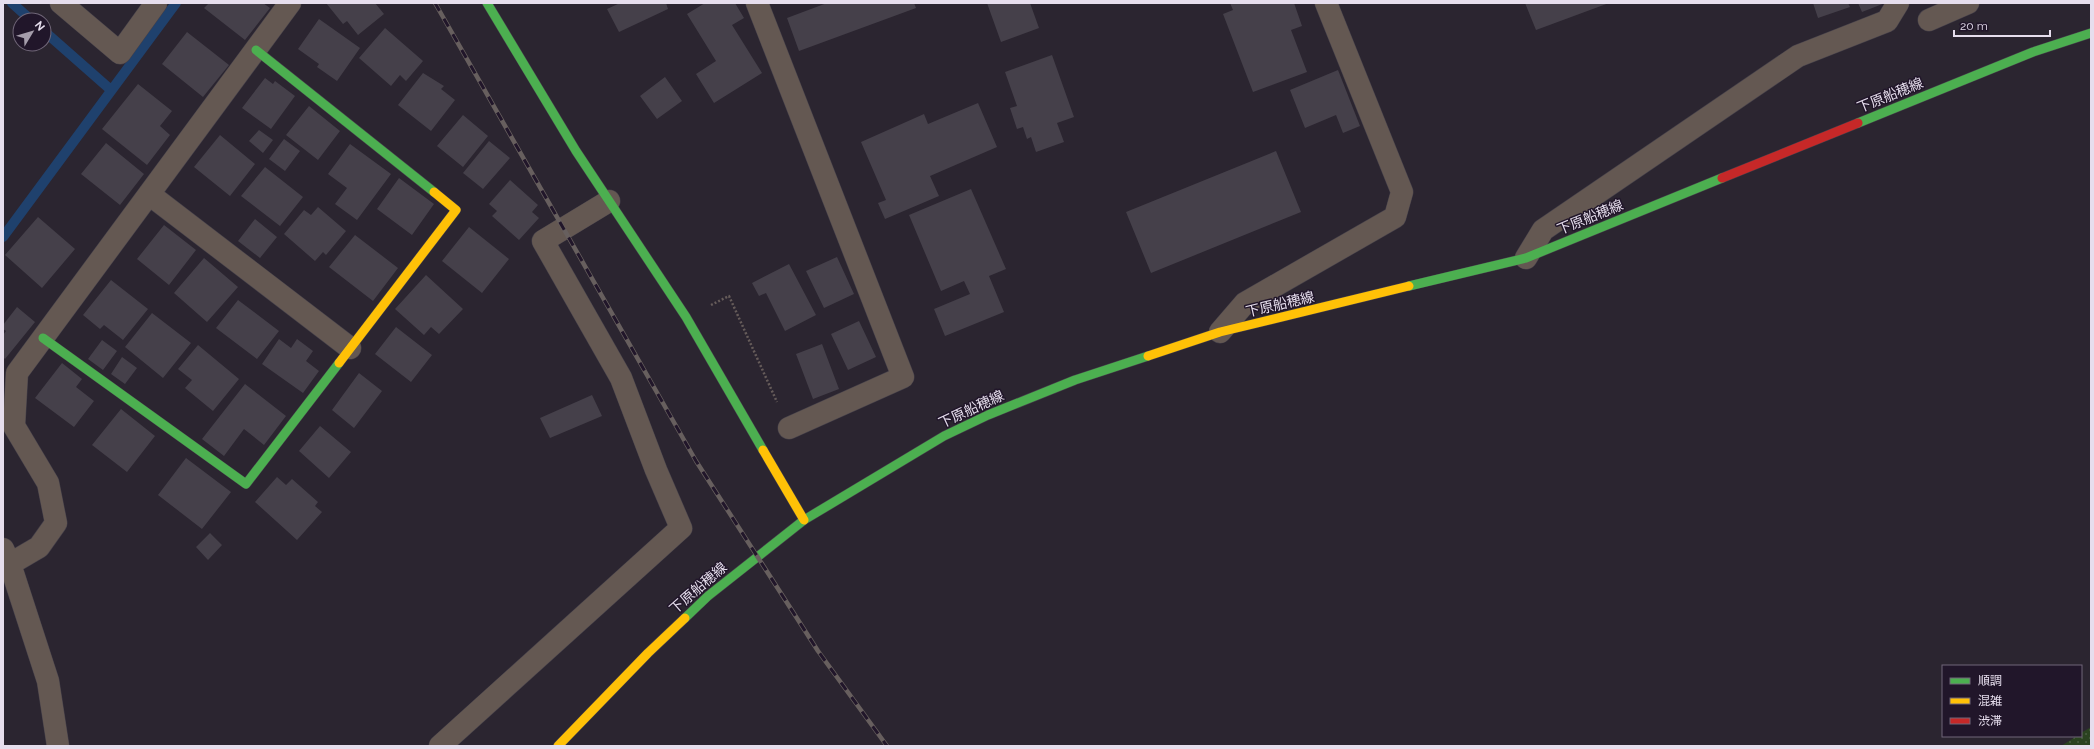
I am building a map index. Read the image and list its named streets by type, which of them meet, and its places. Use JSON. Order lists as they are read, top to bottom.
{
  "streets": {
    "main road": ["下原船穂線"]
  },
  "legend": ["順調", "混雑", "渋滞"],
  "scale_bar": "20 m",
  "north": "top right"
}
